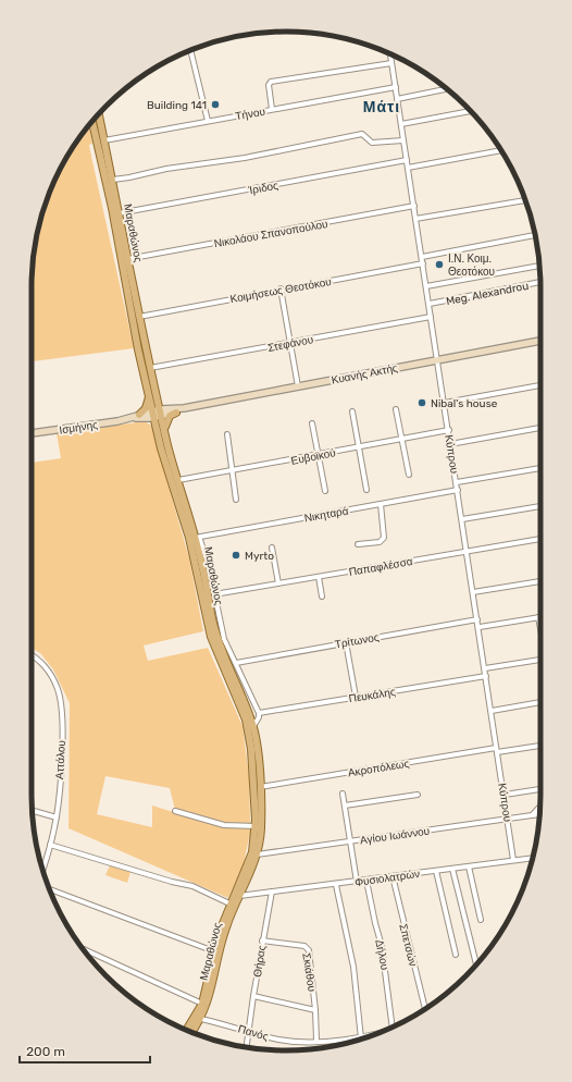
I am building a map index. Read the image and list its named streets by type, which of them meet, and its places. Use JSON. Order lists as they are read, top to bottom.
{
  "streets": {
    "main road": ["Μαραθώνος"],
    "street": [
      "Τήνου",
      "Ίριδος",
      "Νικολάου Σπανοπούλου",
      "Κοιμήσεως Θεοτόκου",
      "Meg. Alexandrou",
      "Στεφάνου",
      "Κυανής Ακτής",
      "Ισμήνης",
      "Κύπρου",
      "Ευβοϊκού",
      "Νικηταρά",
      "Παπαφλέσσα",
      "Τρίτωνος",
      "Πευκάλης",
      "Αττάλου",
      "Ακροπόλεως",
      "Αγίου Ιωάννου",
      "Φυσιολατρών",
      "Σπετσών",
      "Δήλου",
      "Θήρας",
      "Σκιάθου",
      "Πανός"
    ]
  },
  "crossings": [
    ["Τήνου", "Μαραθώνος"],
    ["Τήνου", "Κύπρου"],
    ["Ίριδος", "Μαραθώνος"],
    ["Ίριδος", "Κύπρου"],
    ["Μαραθώνος", "Νικολάου Σπανοπούλου"],
    ["Μαραθώνος", "Κοιμήσεως Θεοτόκου"],
    ["Μαραθώνος", "Στεφάνου"],
    ["Μαραθώνος", "Κυανής Ακτής"],
    ["Μαραθώνος", "Ευβοϊκού"],
    ["Μαραθώνος", "Νικηταρά"],
    ["Μαραθώνος", "Ακροπόλεως"],
    ["Μαραθώνος", "Αγίου Ιωάννου"],
    ["Μαραθώνος", "Φυσιολατρών"],
    ["Μαραθώνος", "Πανός"],
    ["Νικολάου Σπανοπούλου", "Κύπρου"],
    ["Κοιμήσεως Θεοτόκου", "Κύπρου"],
    ["Meg. Alexandrou", "Κύπρου"],
    ["Στεφάνου", "Κύπρου"],
    ["Κυανής Ακτής", "Κύπρου"],
    ["Κύπρου", "Ευβοϊκού"],
    ["Κύπρου", "Νικηταρά"],
    ["Κύπρου", "Παπαφλέσσα"],
    ["Κύπρου", "Τρίτωνος"],
    ["Κύπρου", "Πευκάλης"],
    ["Κύπρου", "Ακροπόλεως"],
    ["Κύπρου", "Αγίου Ιωάννου"],
    ["Κύπρου", "Φυσιολατρών"],
    ["Φυσιολατρών", "Σπετσών"],
    ["Φυσιολατρών", "Δήλου"],
    ["Φυσιολατρών", "Θήρας"],
    ["Θήρας", "Σκιάθου"],
    ["Θήρας", "Πανός"],
    ["Σκιάθου", "Πανός"]
  ],
  "districts": ["Μάτι"],
  "places": [
    "Building 141",
    "Ι.Ν. Κοιμ. Θεοτόκου",
    "Nibal's house",
    "Myrto"
  ],
  "scale_bar": "200 m"
}
